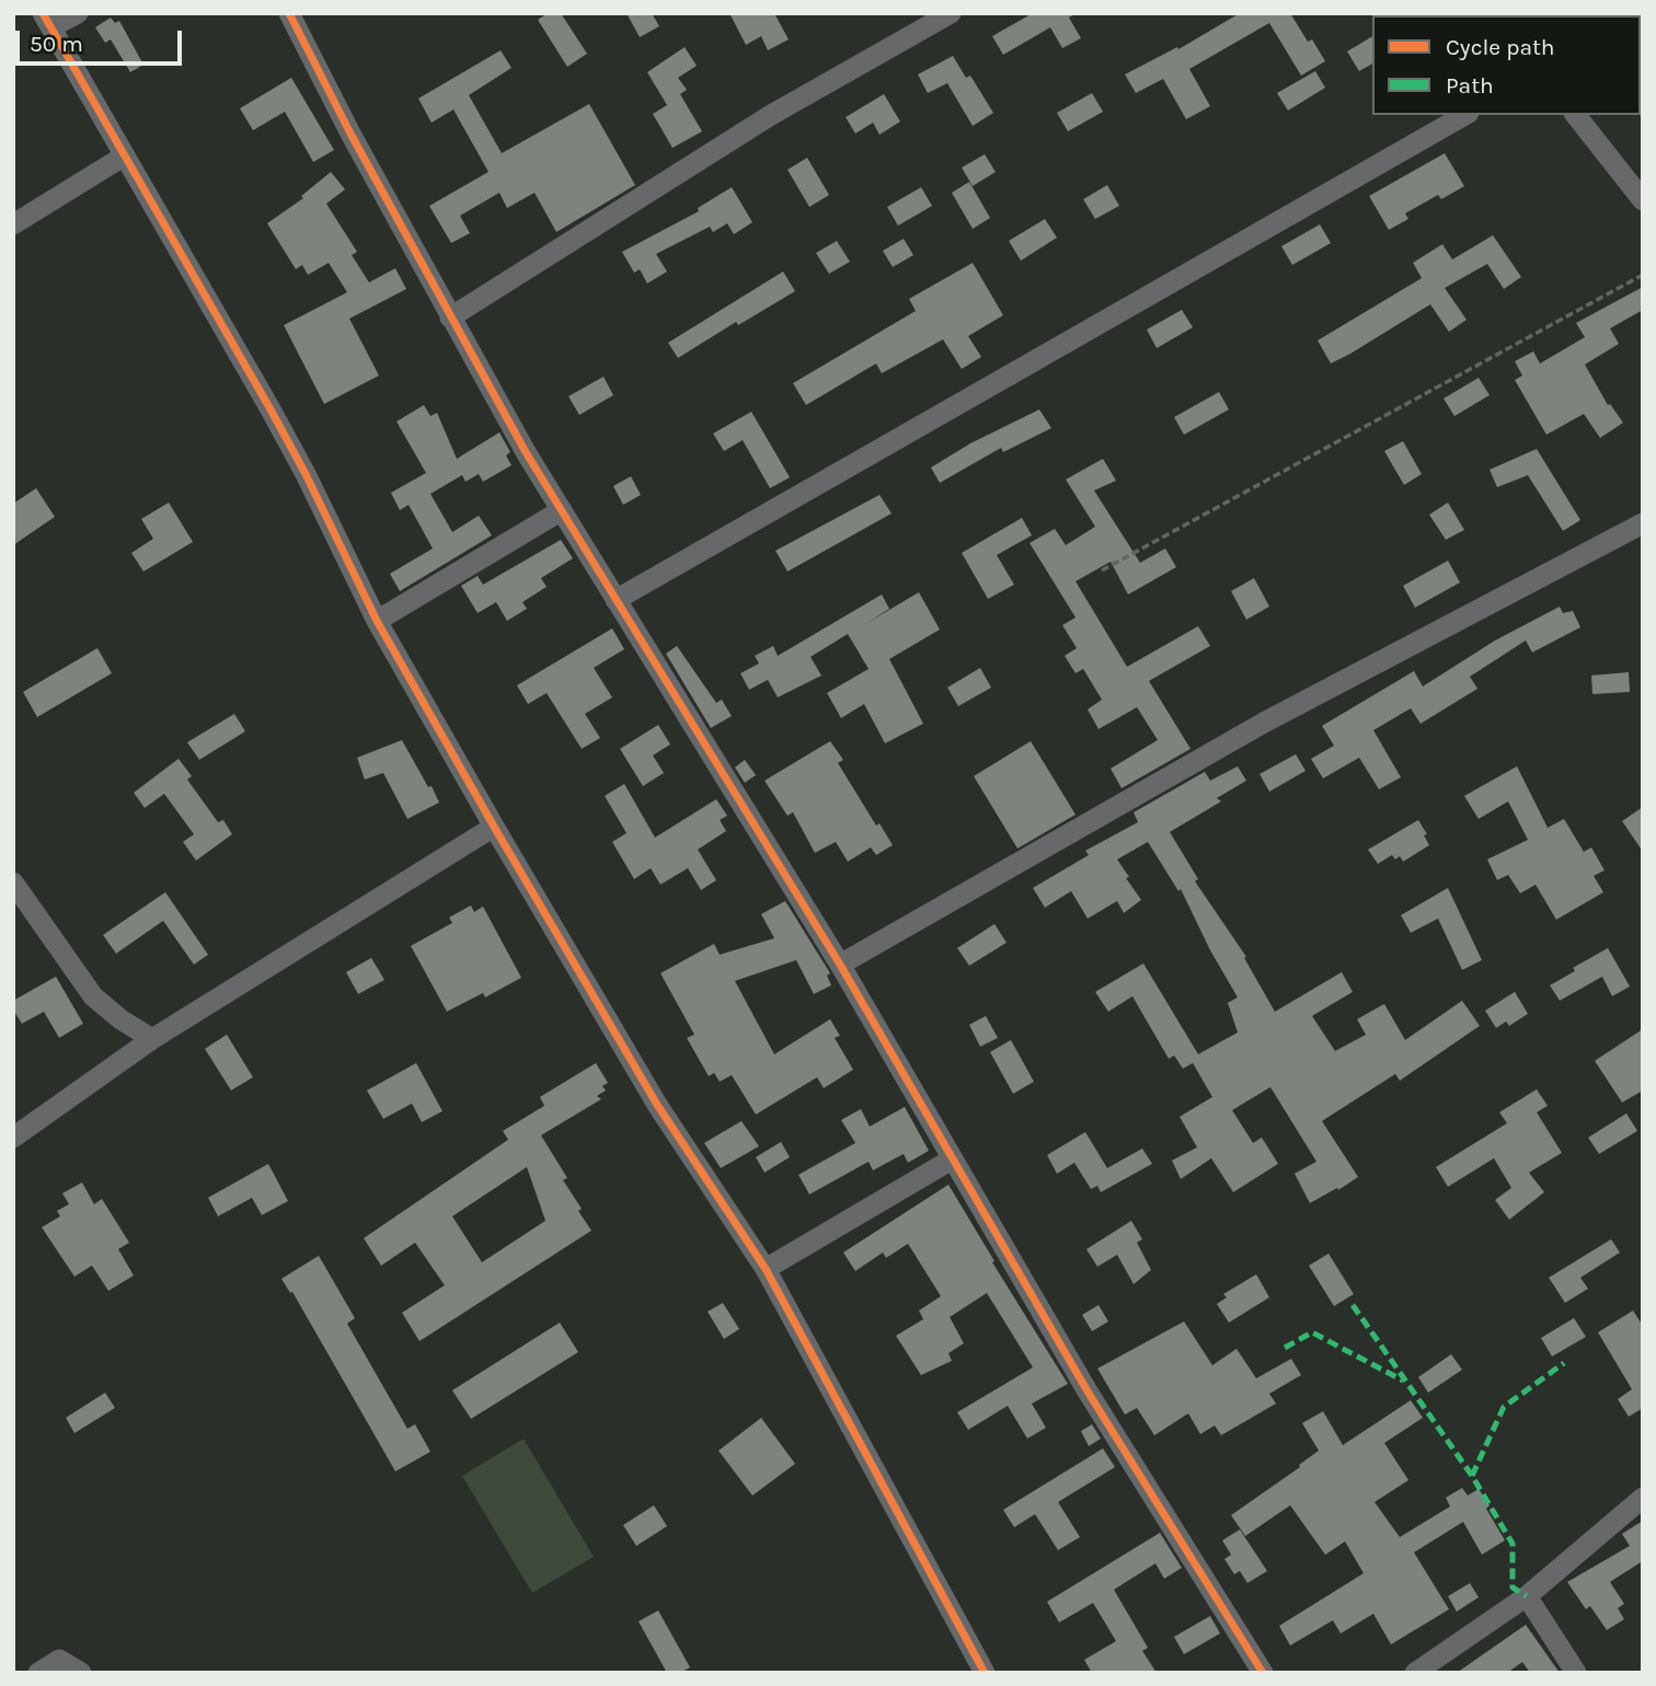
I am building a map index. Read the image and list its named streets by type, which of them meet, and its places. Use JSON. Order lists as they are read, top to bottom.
{
  "legend": ["Cycle path", "Path"],
  "scale_bar": "50 m"
}
